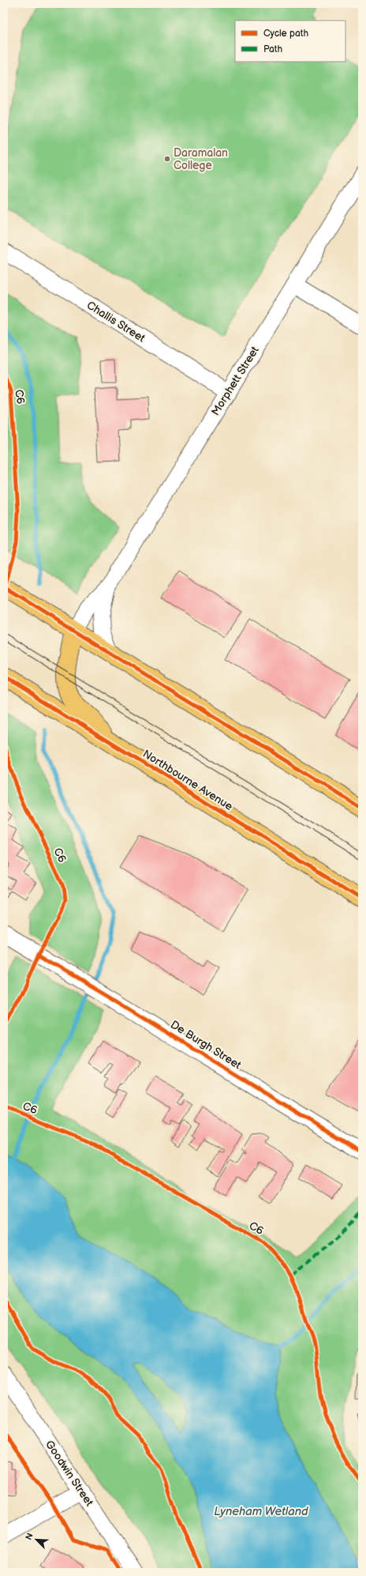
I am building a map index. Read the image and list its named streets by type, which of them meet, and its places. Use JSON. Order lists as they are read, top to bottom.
{
  "streets": {
    "highway": ["Northbourne Avenue"],
    "street": [
      "Challis Street",
      "Morphett Street",
      "De Burgh Street",
      "Goodwin Street"
    ],
    "cycle path": ["C6"]
  },
  "crossings": [
    ["Challis Street", "Morphett Street"]
  ],
  "water": ["Lyneham Wetland"],
  "places": ["Daramalan College"],
  "legend": ["Cycle path", "Path"],
  "north": "top left"
}
